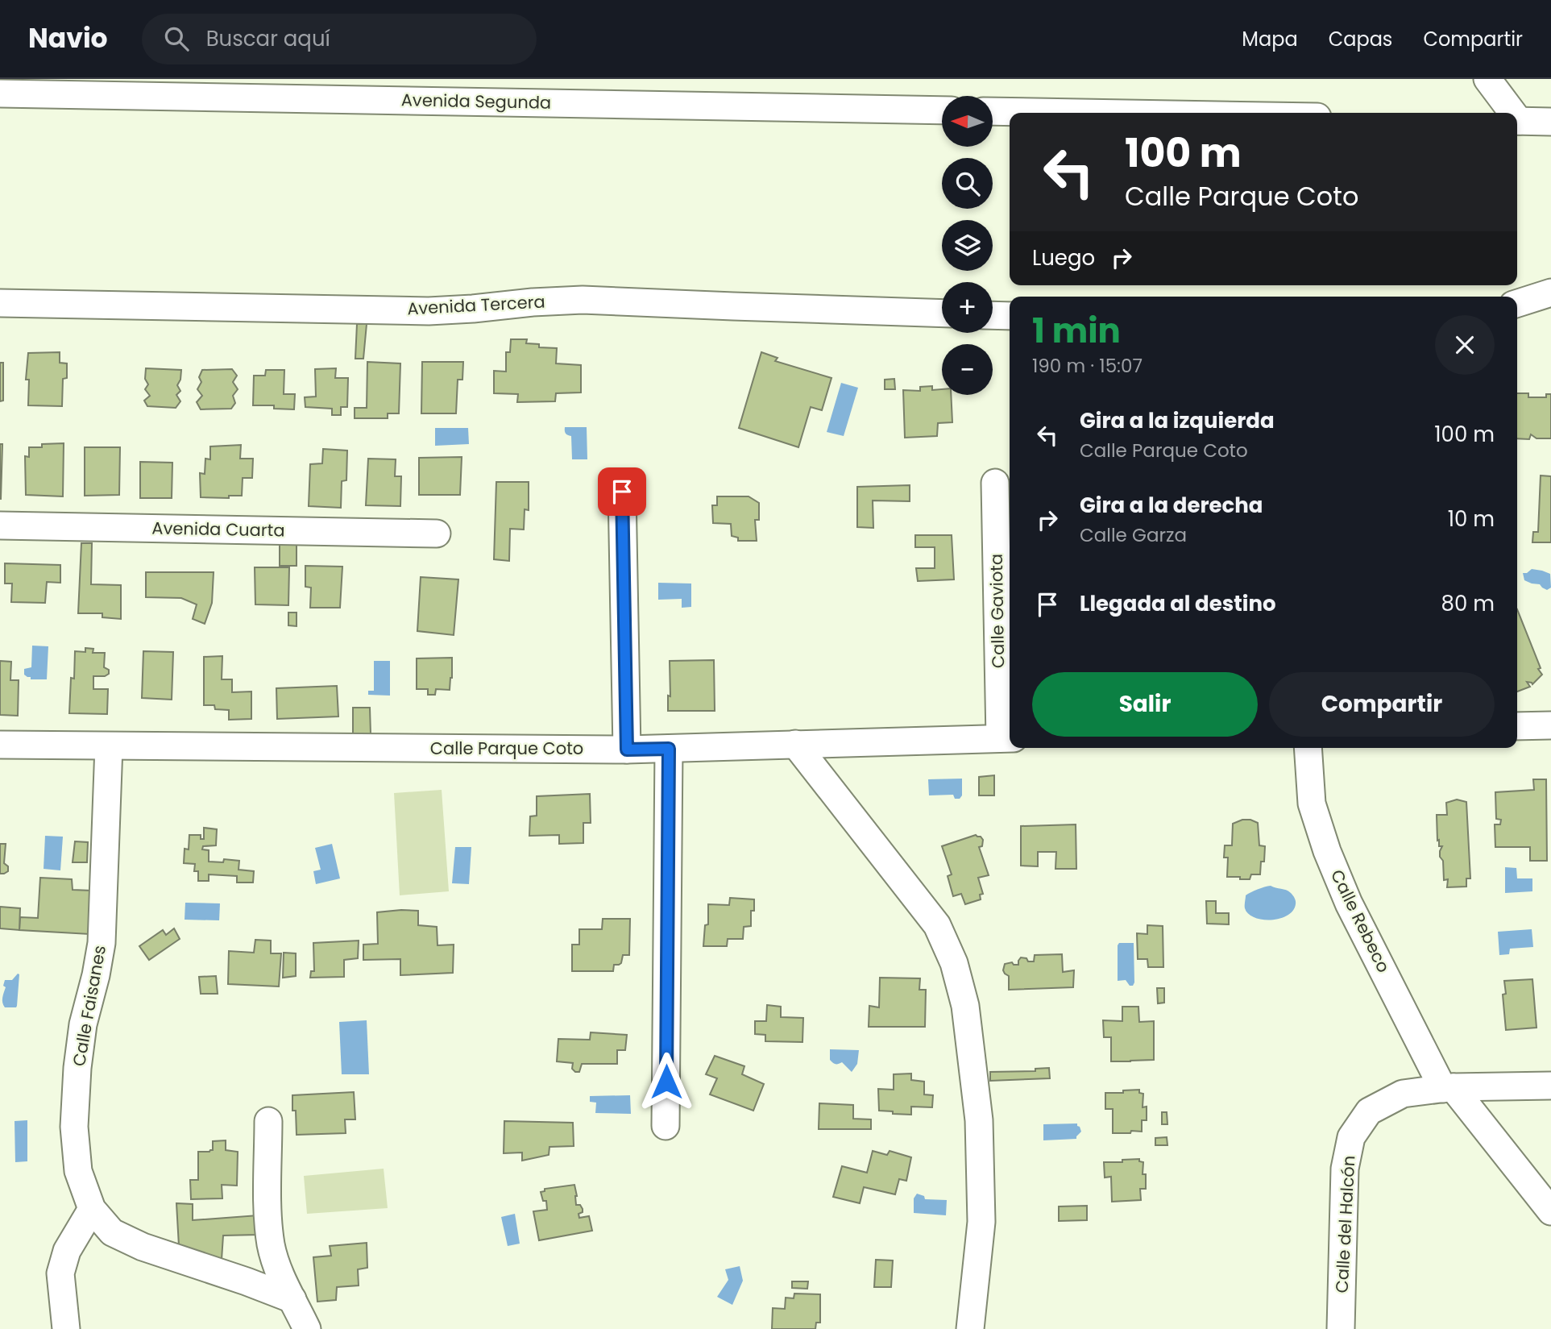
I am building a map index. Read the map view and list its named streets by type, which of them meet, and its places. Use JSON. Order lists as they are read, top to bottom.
{
  "streets": {
    "street": [
      "Avenida Segunda",
      "Avenida Tercera",
      "Avenida Cuarta",
      "Calle Gaviota",
      "Calle Parque Coto",
      "Calle Rebeco",
      "Calle Faisanes",
      "Calle del Halcón"
    ]
  },
  "crossings": [
    ["Calle Gaviota", "Calle Parque Coto"],
    ["Calle Parque Coto", "Calle Faisanes"],
    ["Calle Rebeco", "Calle del Halcón"]
  ],
  "north": "left",
  "page": {
    "header": "Navio",
    "search": "Buscar aquí",
    "nav": ["Mapa", "Capas", "Compartir"],
    "map_buttons": ["+", "−"],
    "turn": ["100 m", "Calle Parque Coto"],
    "then": "Luego",
    "heading": ["1 min", "190 m · 15:07"],
    "list": [
      {
        "name": "Gira a la izquierda",
        "note": "Calle Parque Coto",
        "value": "100 m"
      },
      {
        "name": "Gira a la derecha",
        "note": "Calle Garza",
        "value": "10 m"
      },
      {
        "name": "Llegada al destino",
        "value": "80 m"
      }
    ],
    "buttons": ["Salir", "Compartir"]
  }
}
